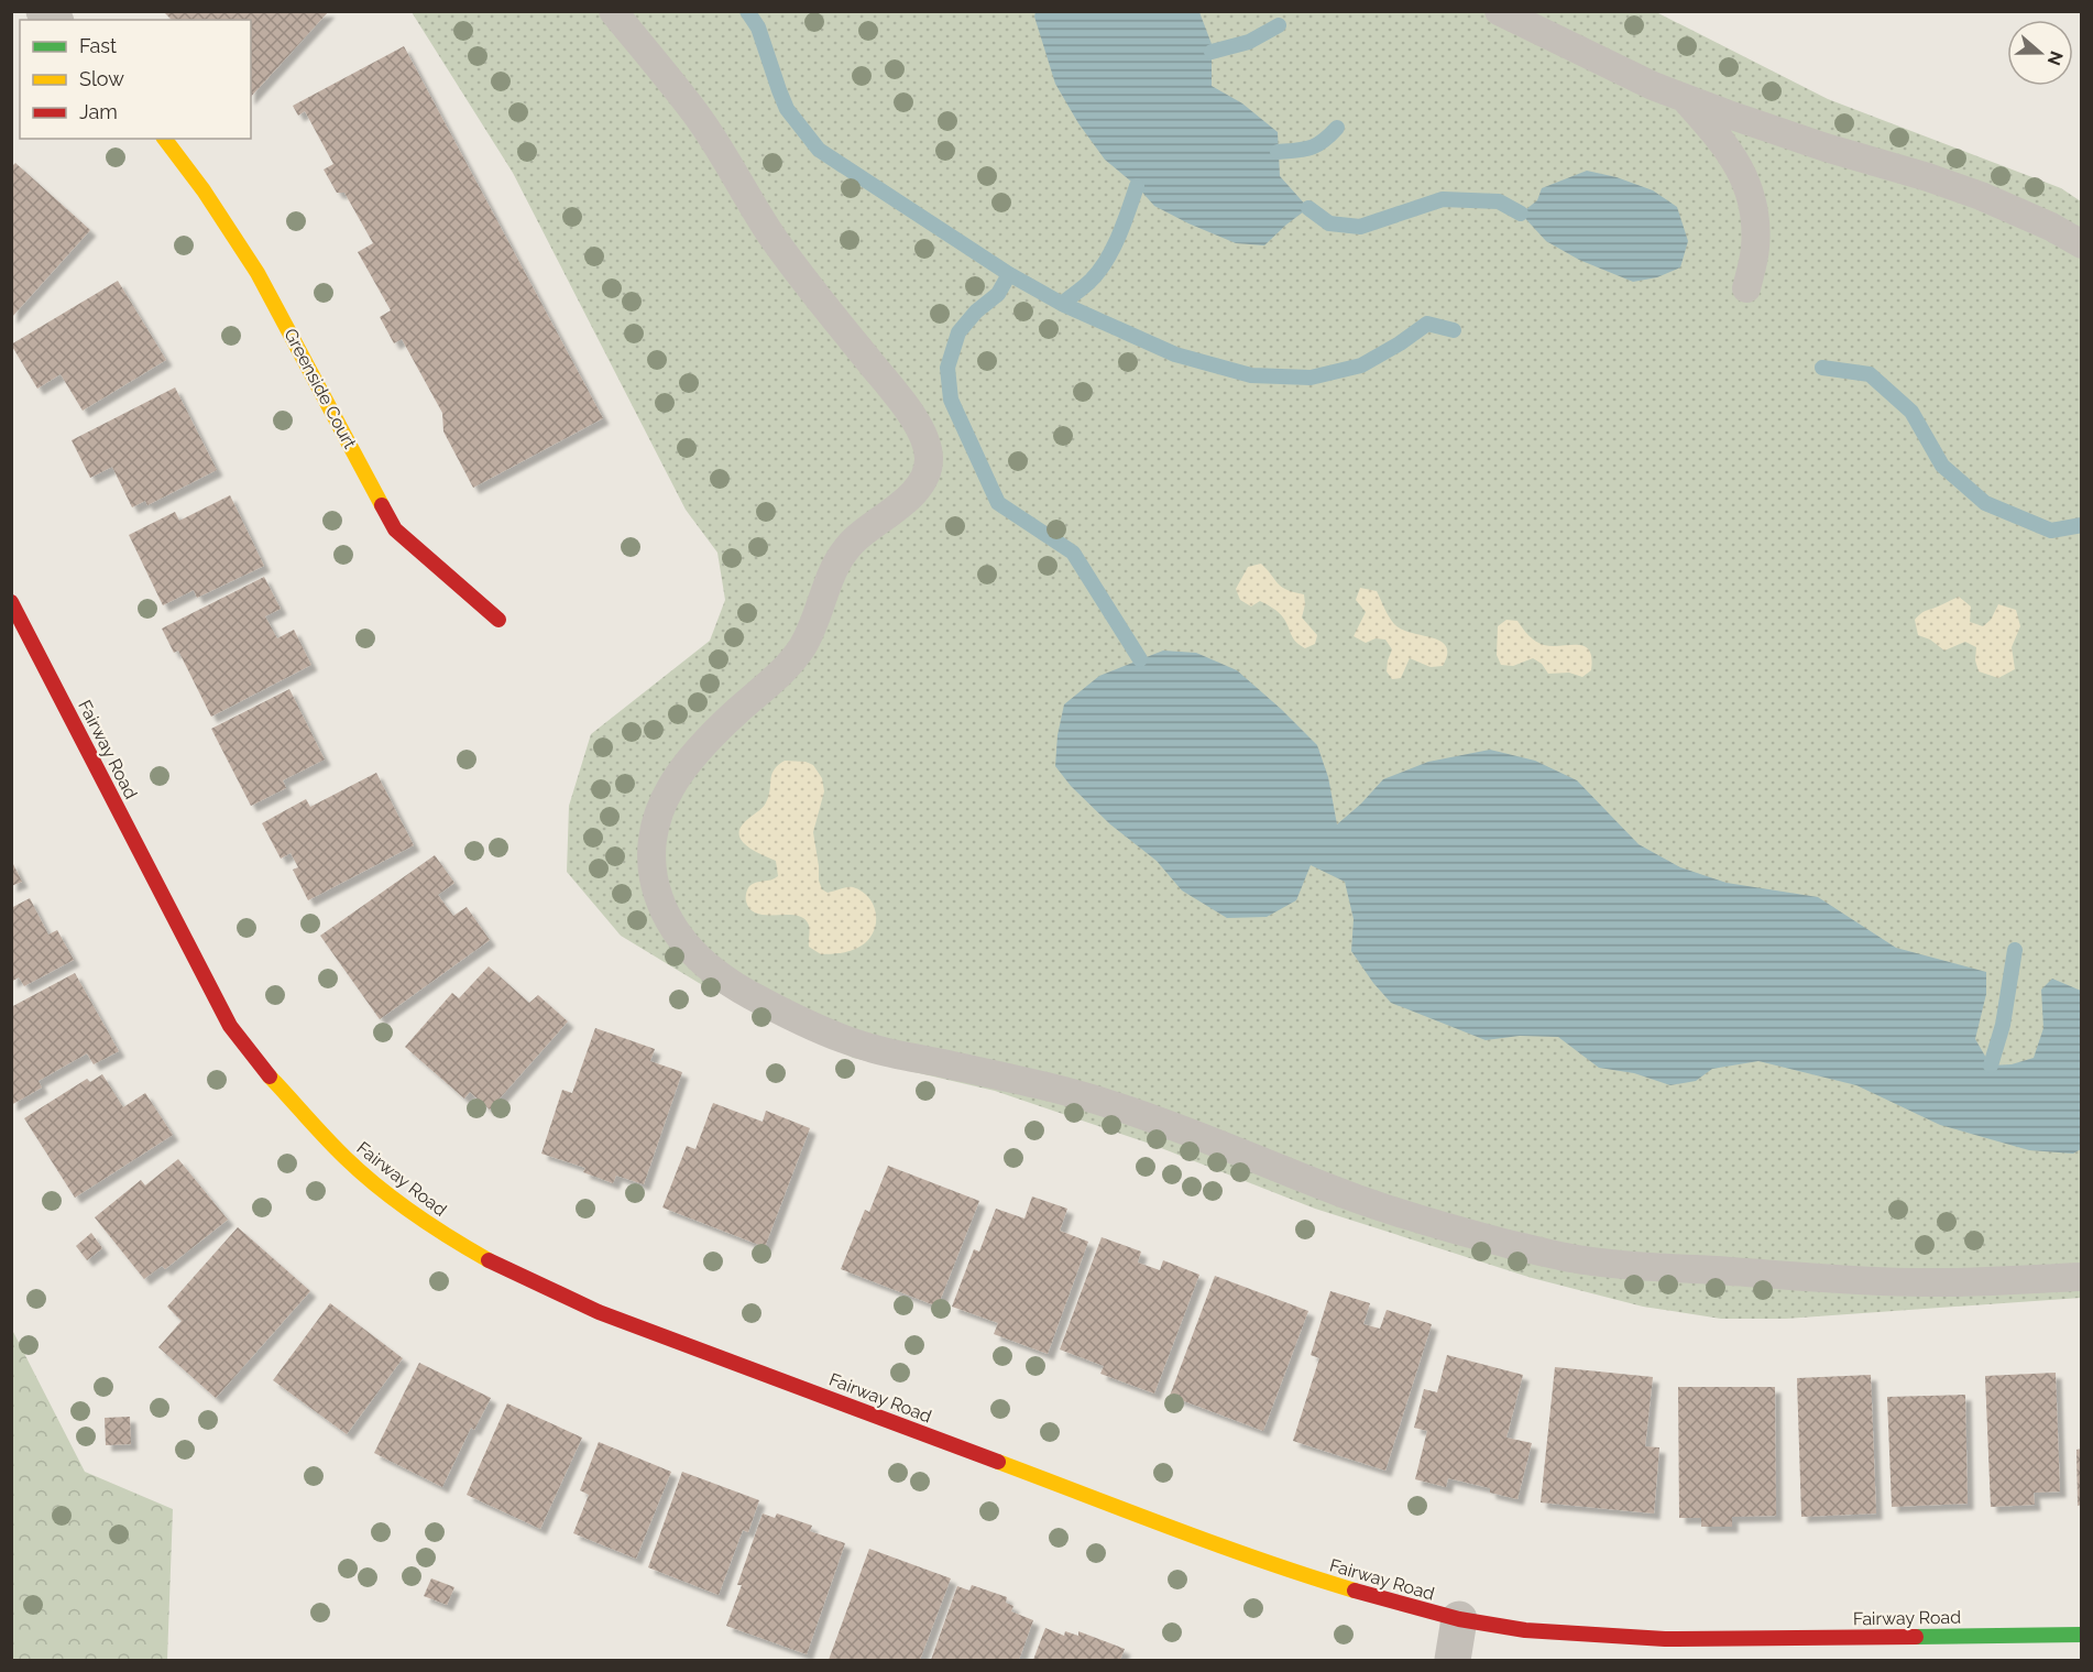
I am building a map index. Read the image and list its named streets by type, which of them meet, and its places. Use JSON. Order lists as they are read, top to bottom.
{
  "streets": {
    "street": ["Greenside Court", "Fairway Road"]
  },
  "legend": ["Fast", "Slow", "Jam"],
  "north": "right"
}
